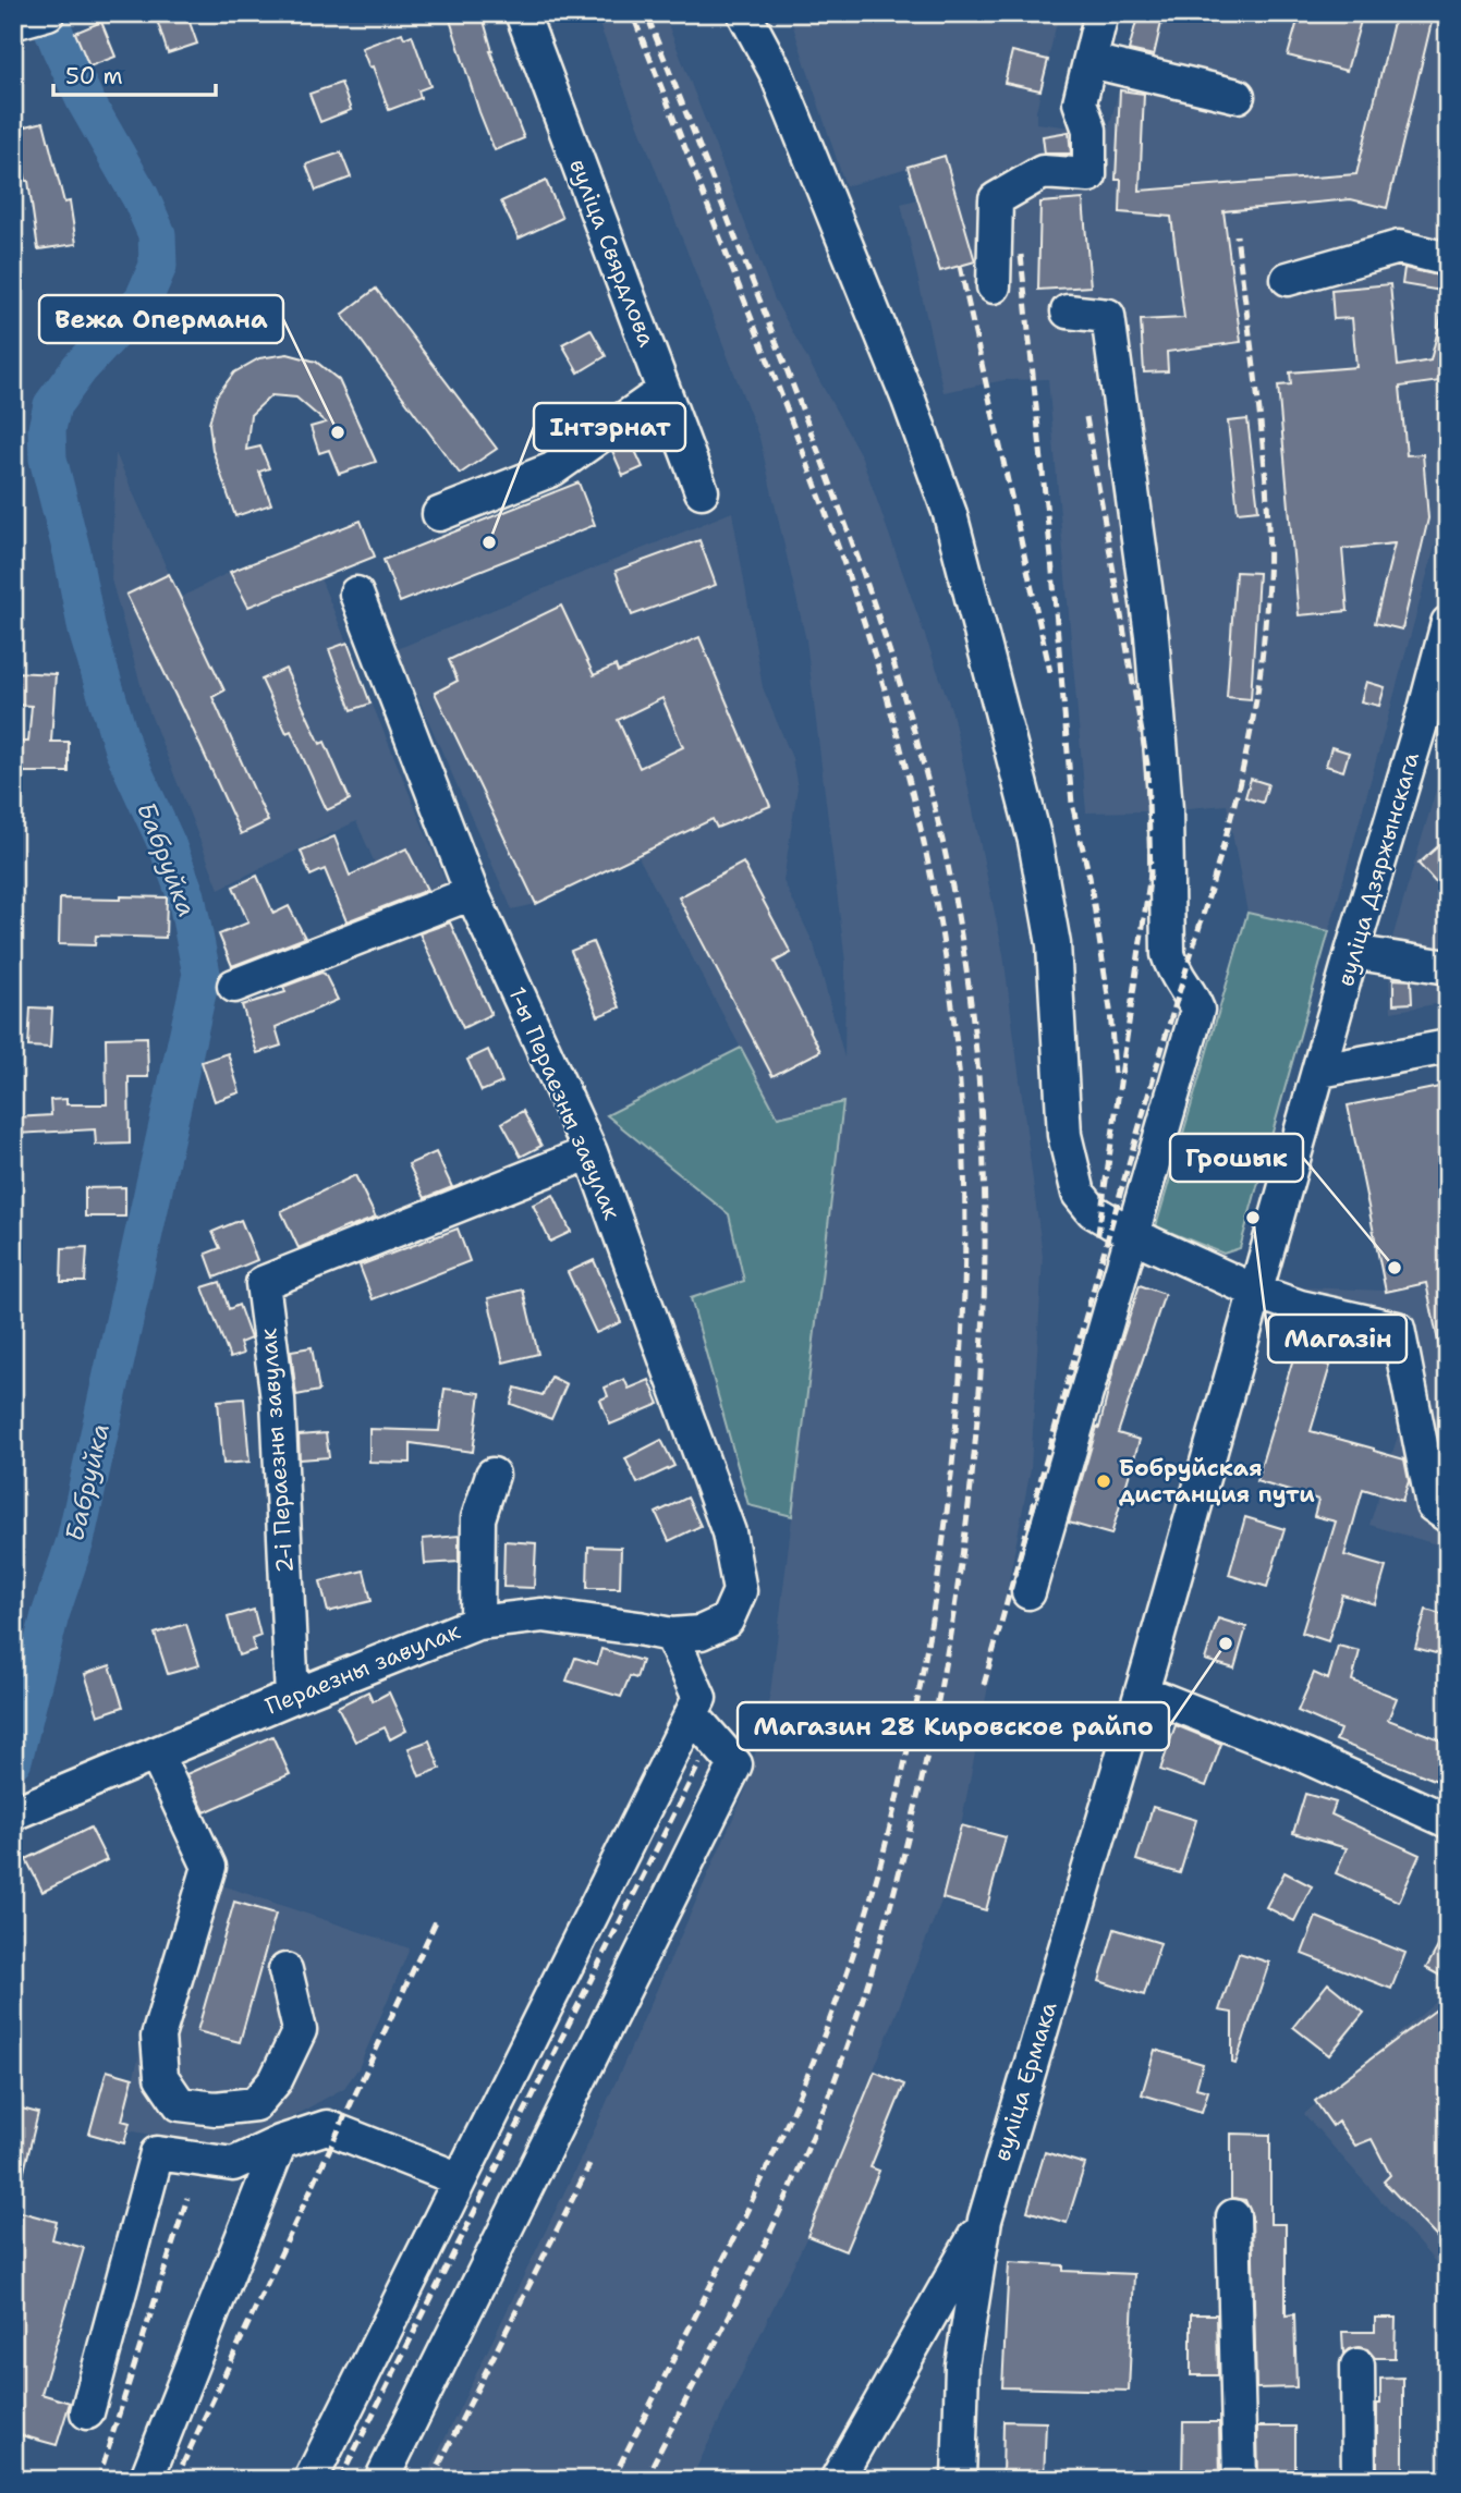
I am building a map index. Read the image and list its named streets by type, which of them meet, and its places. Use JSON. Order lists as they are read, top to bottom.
{
  "streets": {
    "street": [
      "вуліца Свярдлова",
      "вуліца Дзяржынскага",
      "1-ы Пераезны завулак",
      "2-і Пераезны завулак",
      "Пераезны завулак",
      "вуліца Ермака"
    ]
  },
  "crossings": [
    ["вуліца Дзяржынскага", "вуліца Ермака"],
    ["1-ы Пераезны завулак", "2-і Пераезны завулак"],
    ["1-ы Пераезны завулак", "Пераезны завулак"],
    ["2-і Пераезны завулак", "Пераезны завулак"]
  ],
  "water": ["Бабруйка"],
  "places": [
    "Вежа Опермана",
    "Інтэрнат",
    "Магазін",
    "Грошык",
    "Бобруйская дистанция пути",
    "Магазин 28 Кировское райпо"
  ],
  "scale_bar": "50 m"
}
